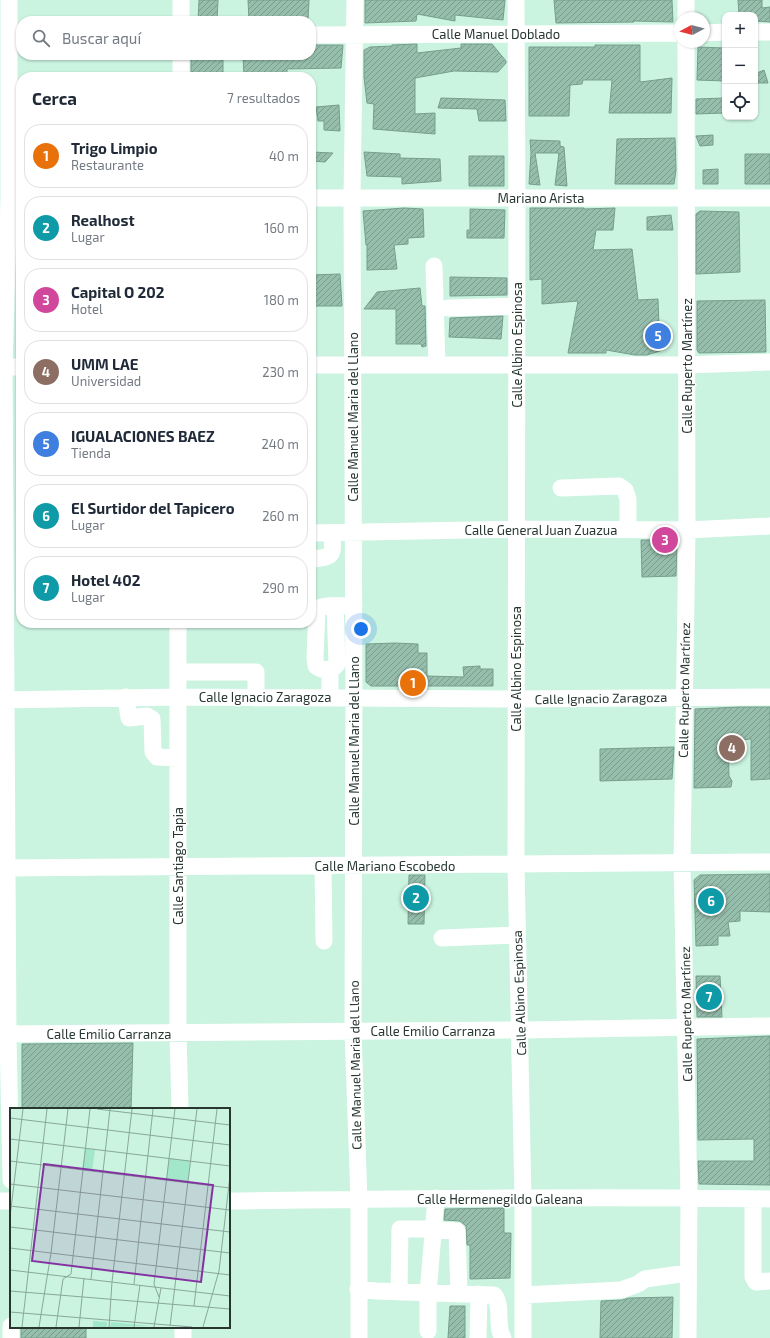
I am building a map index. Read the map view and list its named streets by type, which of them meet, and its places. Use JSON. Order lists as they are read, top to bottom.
{
  "streets": {
    "street": [
      "Calle Manuel Doblado",
      "Mariano Arista",
      "Calle Albino Espinosa",
      "Calle Ruperto Martínez",
      "Calle Manuel Maria del Llano",
      "Calle General Juan Zuazua",
      "Calle Ignacio Zaragoza",
      "Calle Santiago Tapia",
      "Calle Mariano Escobedo",
      "Calle Emilio Carranza",
      "Calle Hermenegildo Galeana"
    ]
  },
  "crossings": [
    ["Calle Manuel Doblado", "Calle Albino Espinosa"],
    ["Calle Manuel Doblado", "Calle Manuel Maria del Llano"],
    ["Mariano Arista", "Calle Albino Espinosa"],
    ["Mariano Arista", "Calle Ruperto Martínez"],
    ["Mariano Arista", "Calle Manuel Maria del Llano"],
    ["Calle Albino Espinosa", "Calle General Juan Zuazua"],
    ["Calle Albino Espinosa", "Calle Ignacio Zaragoza"],
    ["Calle Albino Espinosa", "Calle Mariano Escobedo"],
    ["Calle Albino Espinosa", "Calle Emilio Carranza"],
    ["Calle Albino Espinosa", "Calle Hermenegildo Galeana"],
    ["Calle Ruperto Martínez", "Calle General Juan Zuazua"],
    ["Calle Ruperto Martínez", "Calle Ignacio Zaragoza"],
    ["Calle Ruperto Martínez", "Calle Mariano Escobedo"],
    ["Calle Ruperto Martínez", "Calle Emilio Carranza"],
    ["Calle Ruperto Martínez", "Calle Hermenegildo Galeana"],
    ["Calle Manuel Maria del Llano", "Calle General Juan Zuazua"],
    ["Calle Manuel Maria del Llano", "Calle Ignacio Zaragoza"],
    ["Calle Manuel Maria del Llano", "Calle Mariano Escobedo"],
    ["Calle Manuel Maria del Llano", "Calle Emilio Carranza"],
    ["Calle Manuel Maria del Llano", "Calle Hermenegildo Galeana"],
    ["Calle Ignacio Zaragoza", "Calle Santiago Tapia"],
    ["Calle Santiago Tapia", "Calle Mariano Escobedo"],
    ["Calle Santiago Tapia", "Calle Emilio Carranza"]
  ],
  "north": "left",
  "page": {
    "map_buttons": ["+", "−"],
    "search": "Buscar aquí",
    "heading": ["Cerca", "7 resultados"],
    "list": [
      {
        "mark": "1",
        "name": "Trigo Limpio",
        "note": "Restaurante",
        "value": "40 m"
      },
      {
        "mark": "2",
        "name": "Realhost",
        "note": "Lugar",
        "value": "160 m"
      },
      {
        "mark": "3",
        "name": "Capital O 202",
        "note": "Hotel",
        "value": "180 m"
      },
      {
        "mark": "4",
        "name": "UMM LAE",
        "note": "Universidad",
        "value": "230 m"
      },
      {
        "mark": "5",
        "name": "IGUALACIONES BAEZ",
        "note": "Tienda",
        "value": "240 m"
      },
      {
        "mark": "6",
        "name": "El Surtidor del Tapicero",
        "note": "Lugar",
        "value": "260 m"
      },
      {
        "mark": "7",
        "name": "Hotel 402",
        "note": "Lugar",
        "value": "290 m"
      }
    ],
    "pins": [
      "5",
      "3",
      "1",
      "4",
      "2",
      "6",
      "7"
    ]
  }
}
